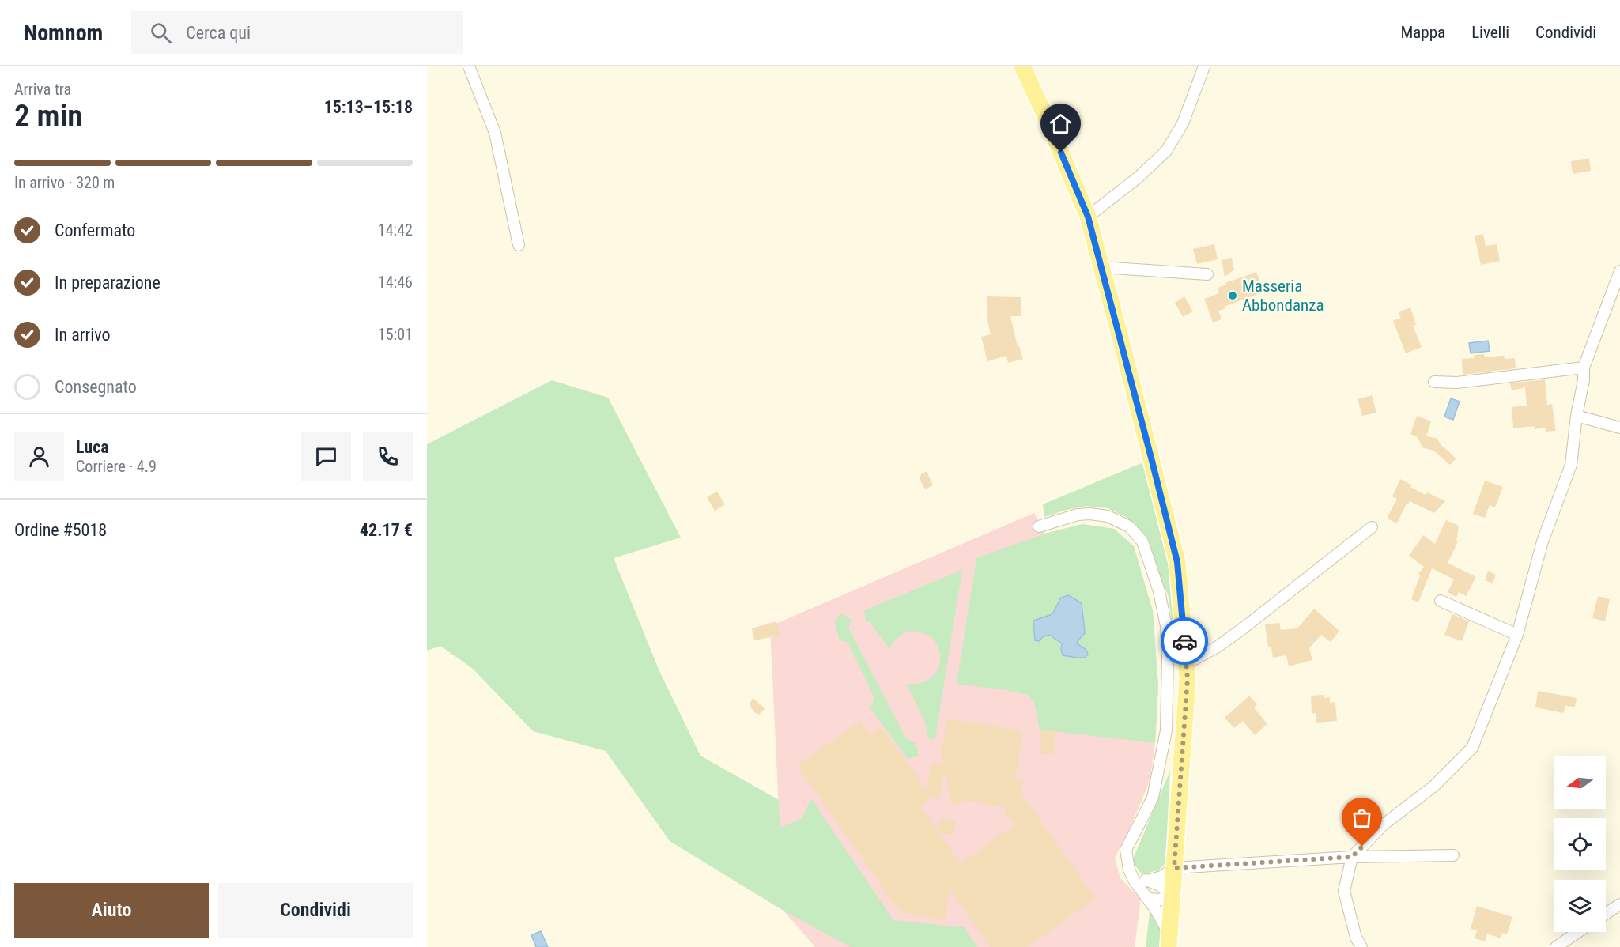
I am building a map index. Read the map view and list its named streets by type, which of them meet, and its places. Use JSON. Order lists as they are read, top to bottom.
{
  "places": ["Masseria Abbondanza"],
  "north": "left",
  "page": {
    "header": "Nomnom",
    "search": "Cerca qui",
    "nav": ["Mappa", "Livelli", "Condividi"],
    "heading": ["2 min", "Arriva tra", "15:13–15:18"],
    "panel": [
      "Luca",
      "Corriere · 4.9",
      "Ordine #5018",
      "42.17 €"
    ],
    "bar": "In arrivo · 320 m",
    "list": [
      ["Confermato", "14:42"],
      ["In preparazione", "14:46"],
      ["In arrivo", "15:01"],
      "Consegnato"
    ],
    "buttons": ["Aiuto", "Condividi"]
  }
}
